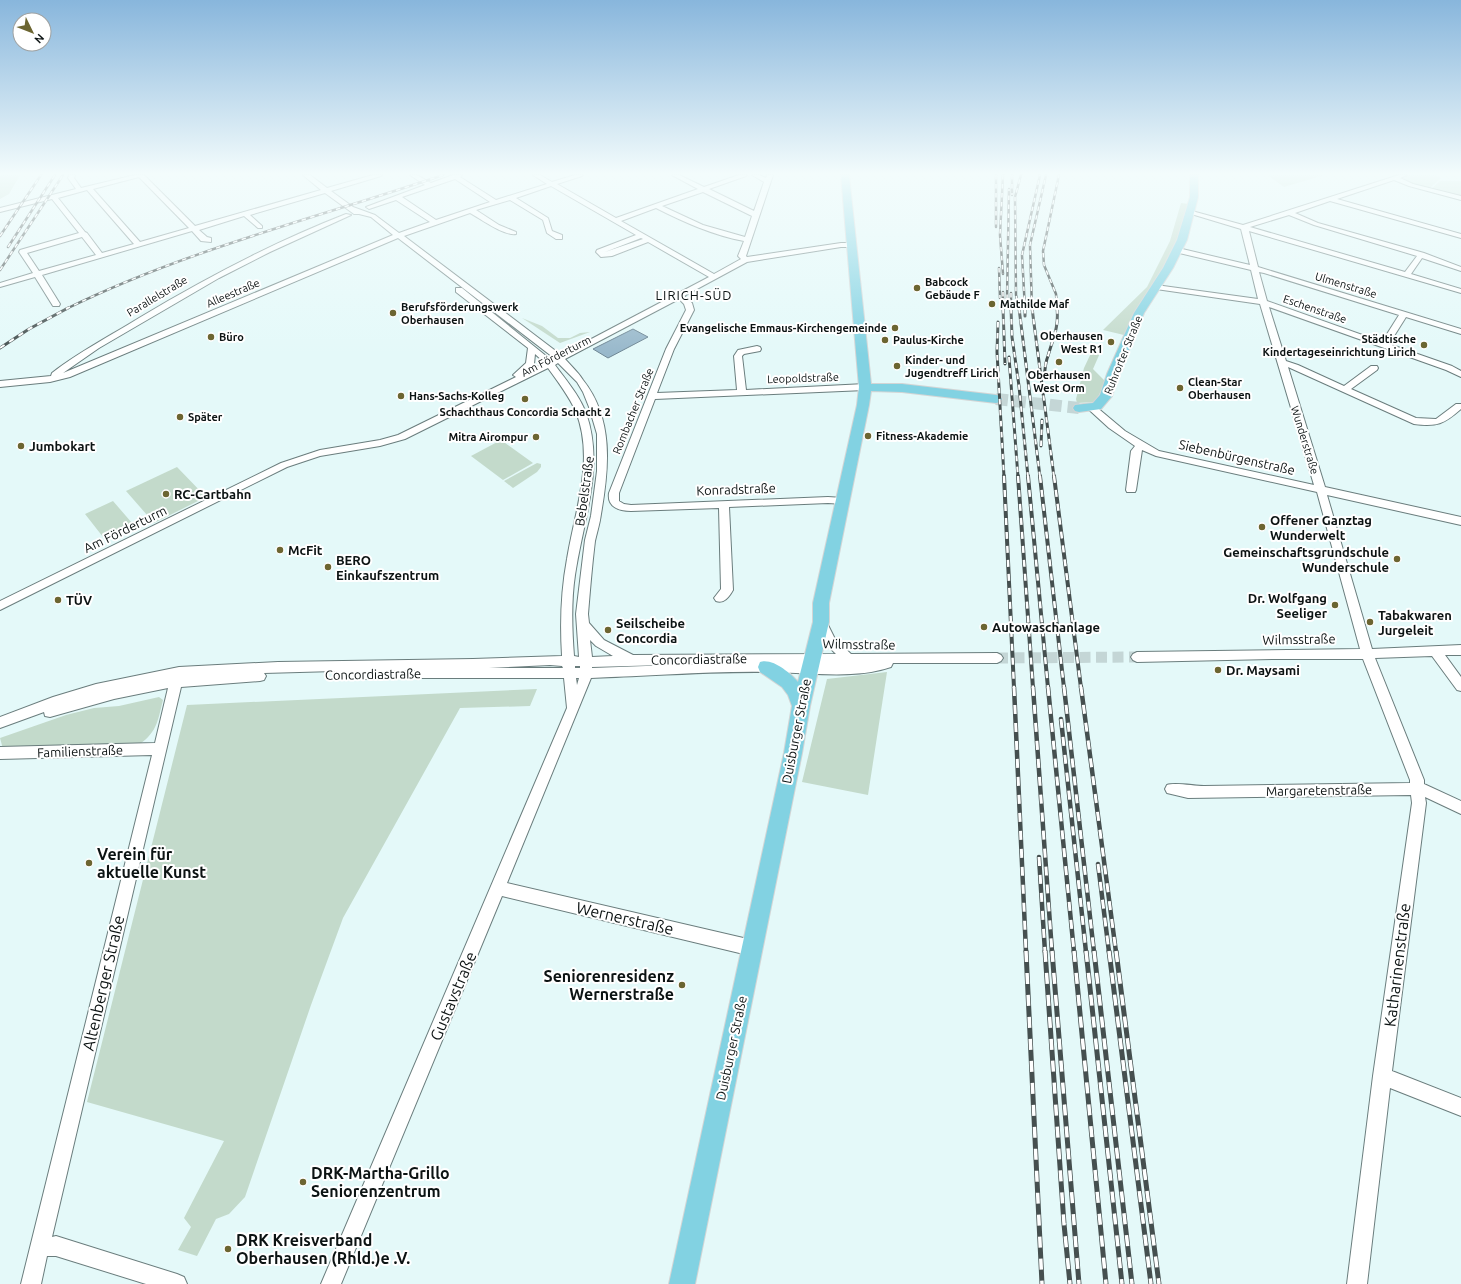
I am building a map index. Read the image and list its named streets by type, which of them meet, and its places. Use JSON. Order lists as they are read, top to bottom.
{
  "streets": {
    "main road": ["Ruhrorter Straße", "Duisburger Straße"],
    "street": [
      "Ulmenstraße",
      "Alleestraße",
      "Parallelstraße",
      "Eschenstraße",
      "Am Förderturm",
      "Leopoldstraße",
      "Rombacher Straße",
      "Wunderstraße",
      "Siebenbürgenstraße",
      "Konradstraße",
      "Bebelstraße",
      "Wilmsstraße",
      "Concordiastraße",
      "Familienstraße",
      "Margaretenstraße",
      "Wernerstraße",
      "Katharinenstraße",
      "Altenberger Straße",
      "Gustavstraße"
    ]
  },
  "crossings": [
    ["Ulmenstraße", "Ruhrorter Straße"],
    ["Ulmenstraße", "Wunderstraße"],
    ["Alleestraße", "Parallelstraße"],
    ["Alleestraße", "Bebelstraße"],
    ["Eschenstraße", "Ruhrorter Straße"],
    ["Eschenstraße", "Wunderstraße"],
    ["Ruhrorter Straße", "Siebenbürgenstraße"],
    ["Am Förderturm", "Bebelstraße"],
    ["Leopoldstraße", "Rombacher Straße"],
    ["Leopoldstraße", "Duisburger Straße"],
    ["Rombacher Straße", "Konradstraße"],
    ["Wunderstraße", "Siebenbürgenstraße"],
    ["Wunderstraße", "Wilmsstraße"],
    ["Wunderstraße", "Katharinenstraße"],
    ["Konradstraße", "Duisburger Straße"],
    ["Bebelstraße", "Concordiastraße"],
    ["Bebelstraße", "Gustavstraße"],
    ["Wilmsstraße", "Concordiastraße"],
    ["Wilmsstraße", "Duisburger Straße"],
    ["Wilmsstraße", "Katharinenstraße"],
    ["Concordiastraße", "Duisburger Straße"],
    ["Concordiastraße", "Altenberger Straße"],
    ["Concordiastraße", "Gustavstraße"],
    ["Duisburger Straße", "Wernerstraße"],
    ["Familienstraße", "Altenberger Straße"],
    ["Margaretenstraße", "Katharinenstraße"],
    ["Wernerstraße", "Gustavstraße"]
  ],
  "districts": ["LIRICH-SÜD"],
  "places": [
    "Babcock Gebäude F",
    "Mathilde Maf",
    "Berufsförderungswerk Oberhausen",
    "Evangelische Emmaus-Kirchengemeinde",
    "Büro",
    "Paulus-Kirche",
    "Oberhausen West R1",
    "Städtische Kindertageseinrichtung Lirich",
    "Oberhausen West Orm",
    "Kinder- und Jugendtreff Lirich",
    "Clean-Star Oberhausen",
    "Hans-Sachs-Kolleg",
    "Schachthaus Concordia Schacht 2",
    "Später",
    "Fitness-Akademie",
    "Mitra Airompur",
    "Jumbokart",
    "RC-Cartbahn",
    "Offener Ganztag Wunderwelt",
    "McFit",
    "Gemeinschaftsgrundschule Wunderschule",
    "BERO Einkaufszentrum",
    "TÜV",
    "Dr. Wolfgang Seeliger",
    "Tabakwaren Jurgeleit",
    "Autowaschanlage",
    "Seilscheibe Concordia",
    "Dr. Maysami",
    "Verein für aktuelle Kunst",
    "Seniorenresidenz Wernerstraße",
    "DRK-Martha-Grillo Seniorenzentrum",
    "DRK Kreisverband Oberhausen (Rhld.)e .V."
  ],
  "north": "bottom right"
}
